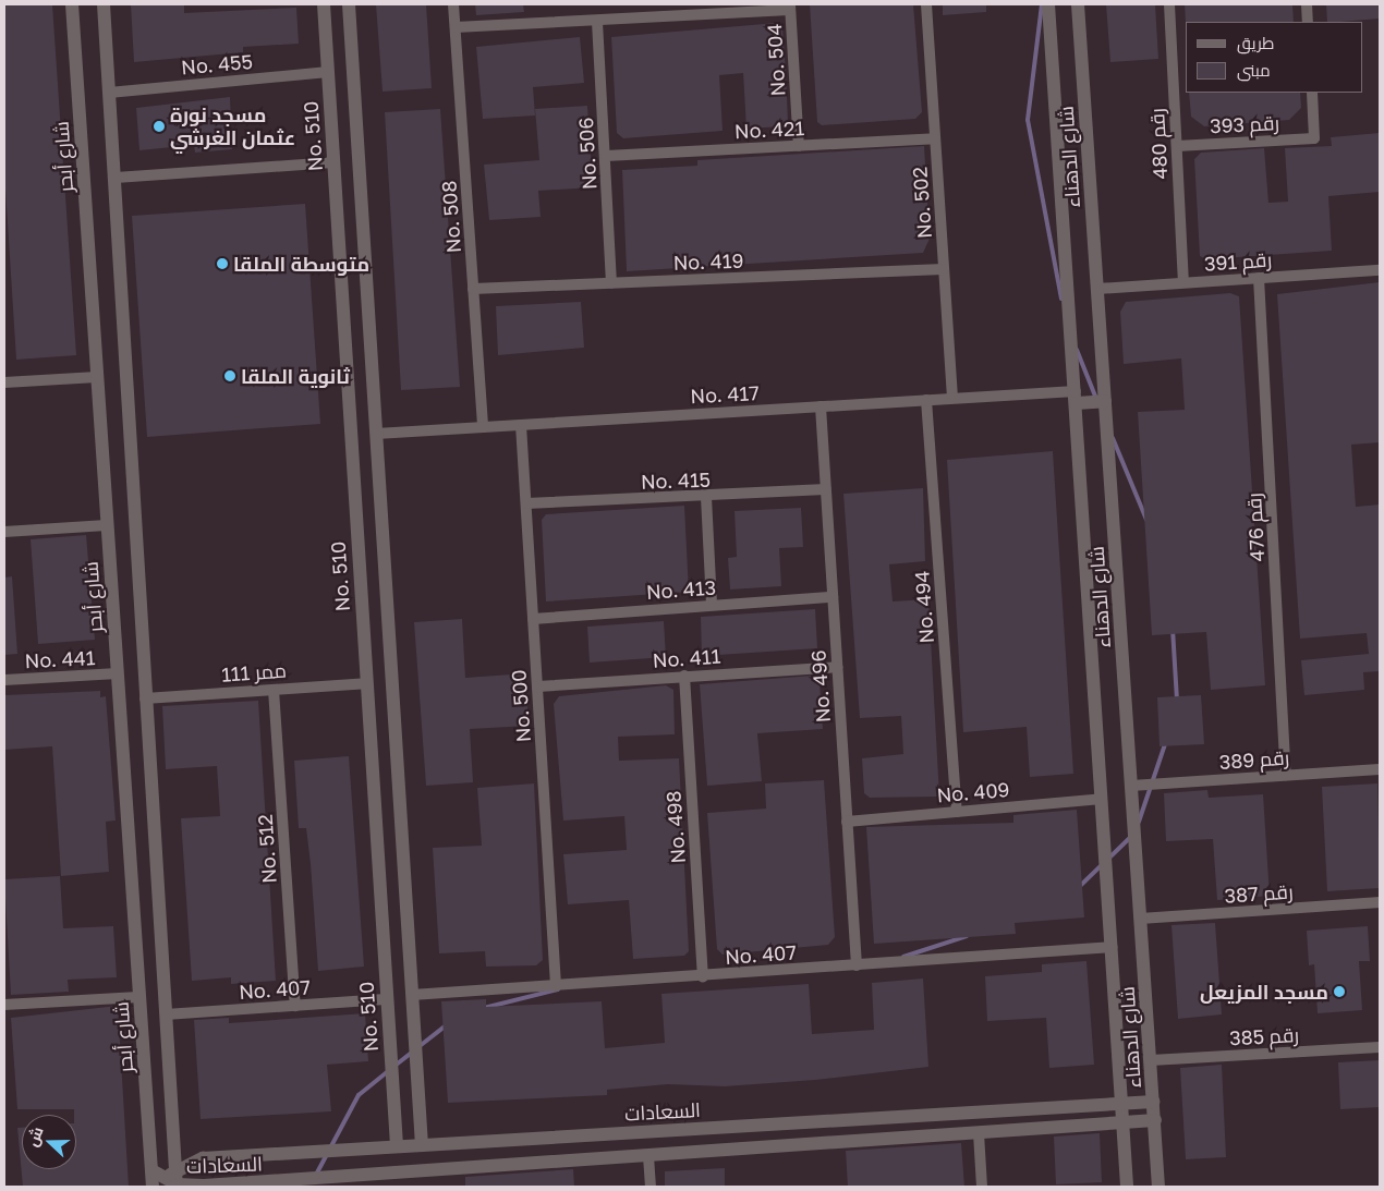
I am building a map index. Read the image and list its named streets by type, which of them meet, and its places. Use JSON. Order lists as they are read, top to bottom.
{
  "streets": {
    "street": [
      "No. 504",
      "No. 455",
      "رقم 393",
      "No. 421",
      "No. 510",
      "رقم 480",
      "No. 506",
      "شارع أبحر",
      "شارع الدهناء",
      "No. 502",
      "No. 508",
      "No. 419",
      "رقم 391",
      "No. 417",
      "No. 415",
      "رقم 476",
      "No. 413",
      "No. 494",
      "No. 411",
      "No. 441",
      "ممر 111",
      "No. 496",
      "No. 500",
      "رقم 389",
      "No. 409",
      "No. 498",
      "No. 512",
      "رقم 387",
      "No. 407",
      "رقم 385",
      "السعادات"
    ]
  },
  "crossings": [
    ["No. 504", "No. 421"],
    ["No. 455", "No. 510"],
    ["رقم 393", "رقم 480"],
    ["No. 421", "No. 506"],
    ["No. 421", "No. 502"],
    ["No. 510", "ممر 111"],
    ["No. 510", "No. 407"],
    ["No. 510", "السعادات"],
    ["رقم 480", "رقم 391"],
    ["No. 506", "No. 419"],
    ["شارع أبحر", "No. 441"],
    ["شارع أبحر", "السعادات"],
    ["شارع الدهناء", "رقم 391"],
    ["شارع الدهناء", "No. 417"],
    ["شارع الدهناء", "رقم 389"],
    ["شارع الدهناء", "No. 409"],
    ["شارع الدهناء", "رقم 387"],
    ["شارع الدهناء", "No. 407"],
    ["شارع الدهناء", "رقم 385"],
    ["شارع الدهناء", "السعادات"],
    ["No. 502", "No. 419"],
    ["No. 502", "No. 417"],
    ["No. 508", "No. 419"],
    ["No. 508", "No. 417"],
    ["رقم 391", "رقم 476"],
    ["No. 417", "No. 494"],
    ["No. 417", "No. 496"],
    ["No. 417", "No. 500"],
    ["No. 415", "No. 496"],
    ["No. 415", "No. 500"],
    ["رقم 476", "رقم 389"],
    ["No. 413", "No. 496"],
    ["No. 413", "No. 500"],
    ["No. 494", "No. 409"],
    ["No. 411", "No. 496"],
    ["No. 411", "No. 500"],
    ["No. 411", "No. 498"],
    ["ممر 111", "No. 512"],
    ["No. 496", "No. 409"],
    ["No. 496", "No. 407"],
    ["No. 500", "No. 407"],
    ["No. 498", "No. 407"],
    ["No. 512", "No. 407"]
  ],
  "places": [
    "مسجد نورة عثمان الغرشي",
    "متوسطة الملقا",
    "ثانوية الملقا",
    "مسجد المزيعل"
  ],
  "legend": ["طريق", "مبنى"],
  "north": "left"
}
